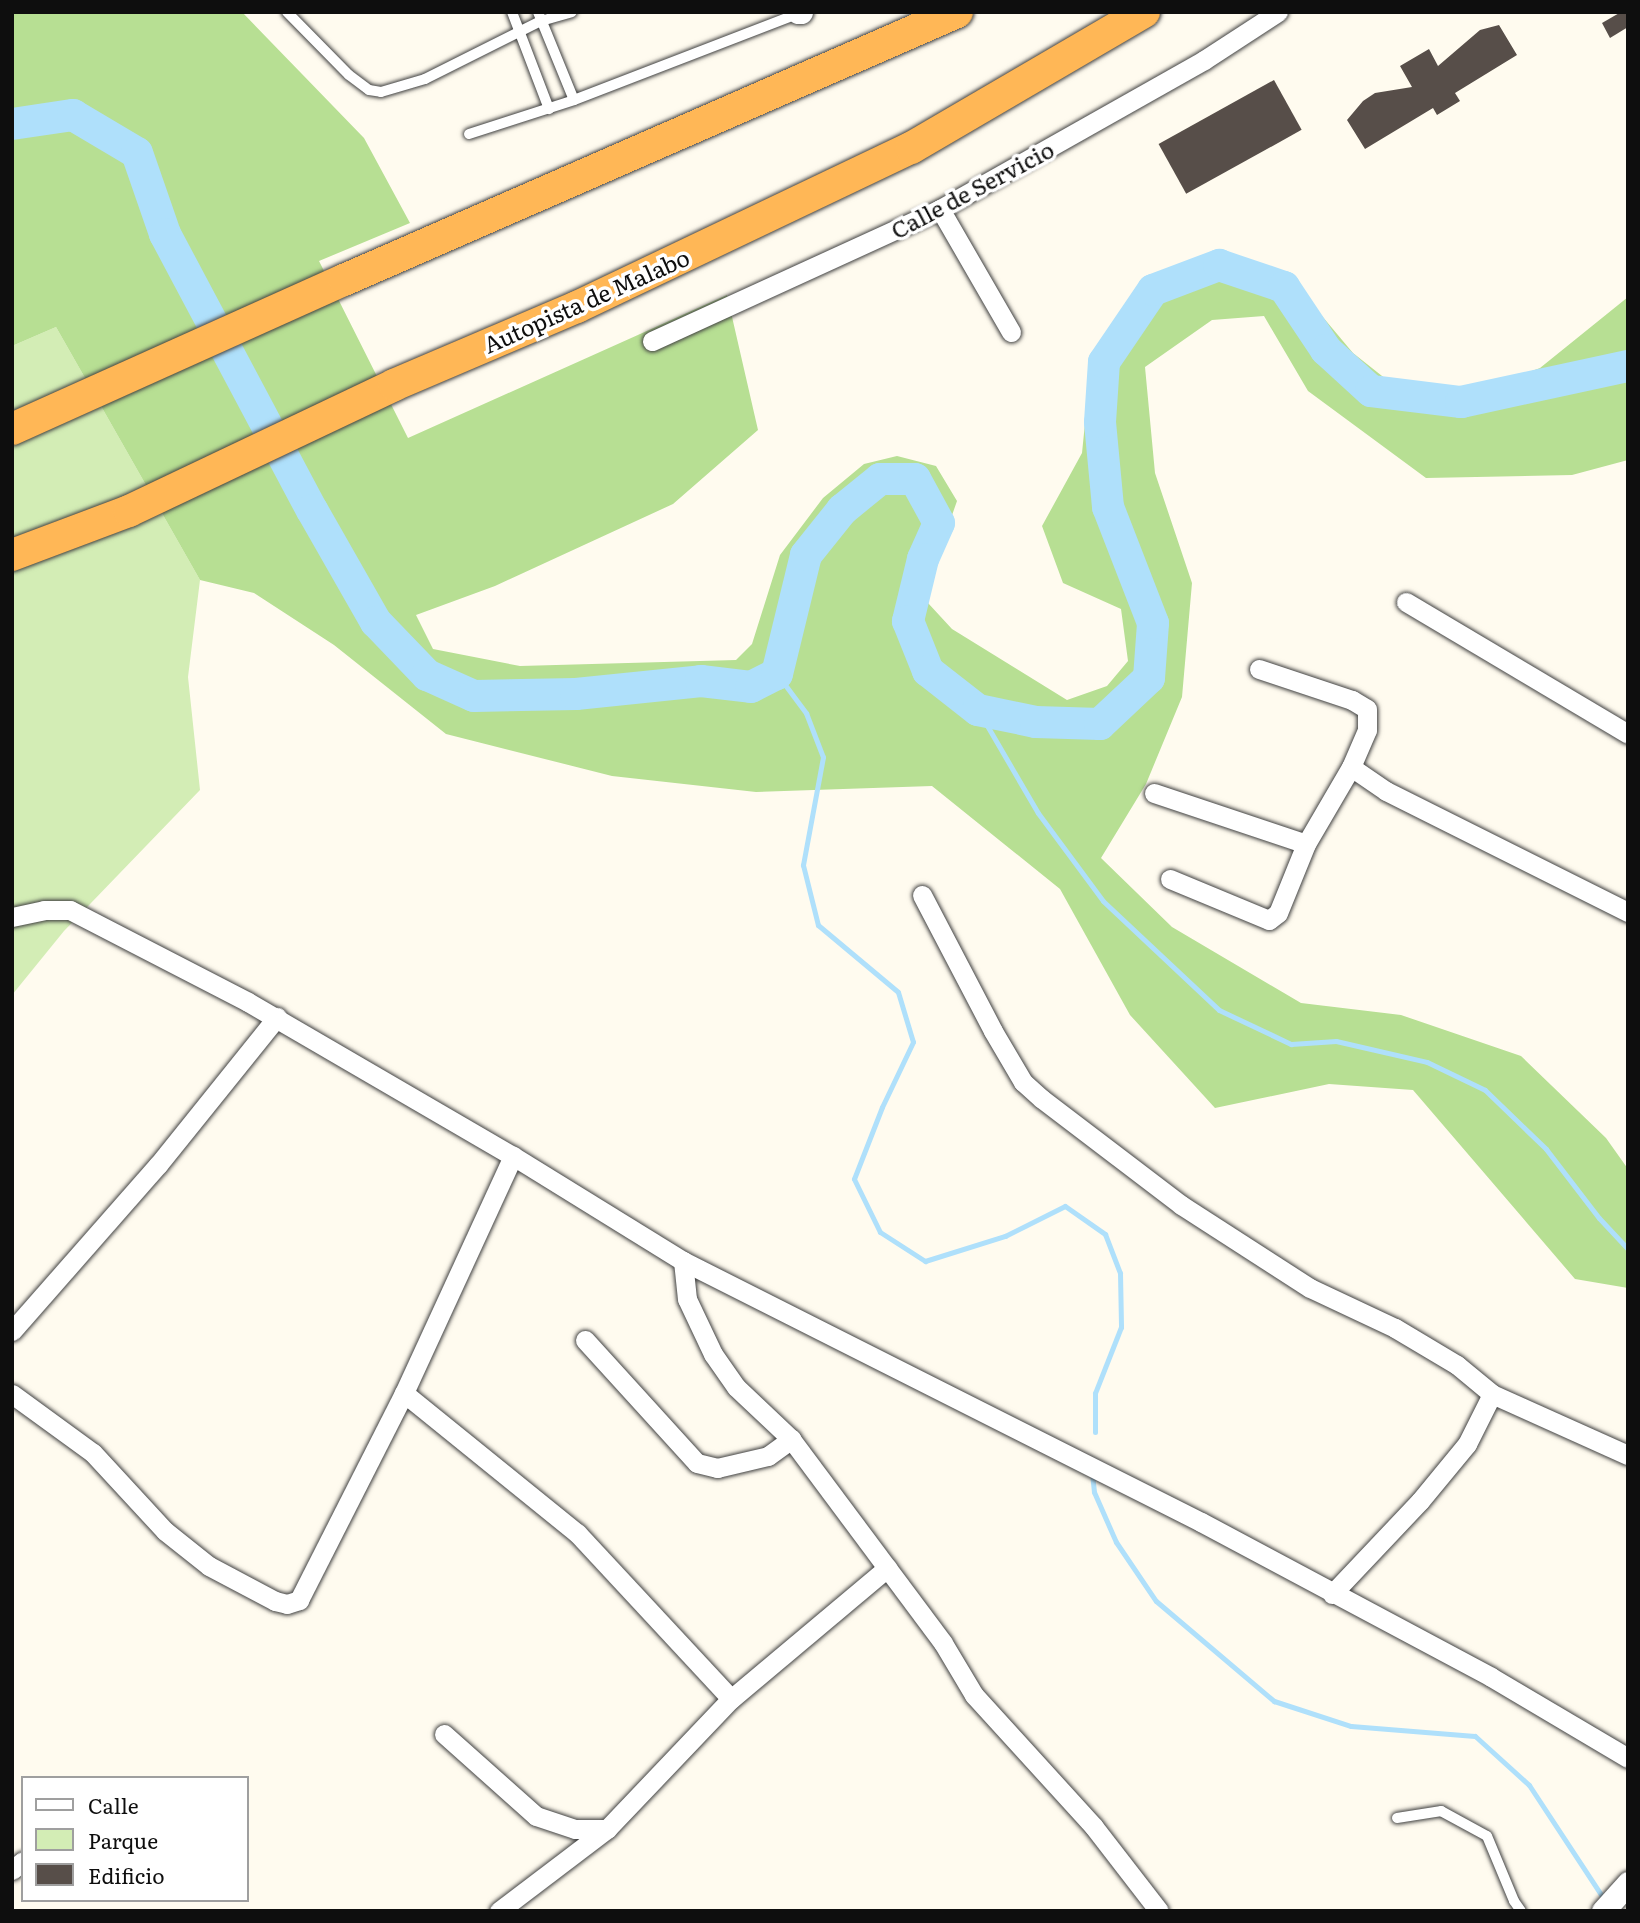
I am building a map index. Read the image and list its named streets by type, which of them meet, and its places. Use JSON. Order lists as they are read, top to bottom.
{
  "streets": {
    "highway": ["Autopista de Malabo"],
    "street": ["Calle de Servicio"]
  },
  "legend": ["Calle", "Parque", "Edificio"]
}
